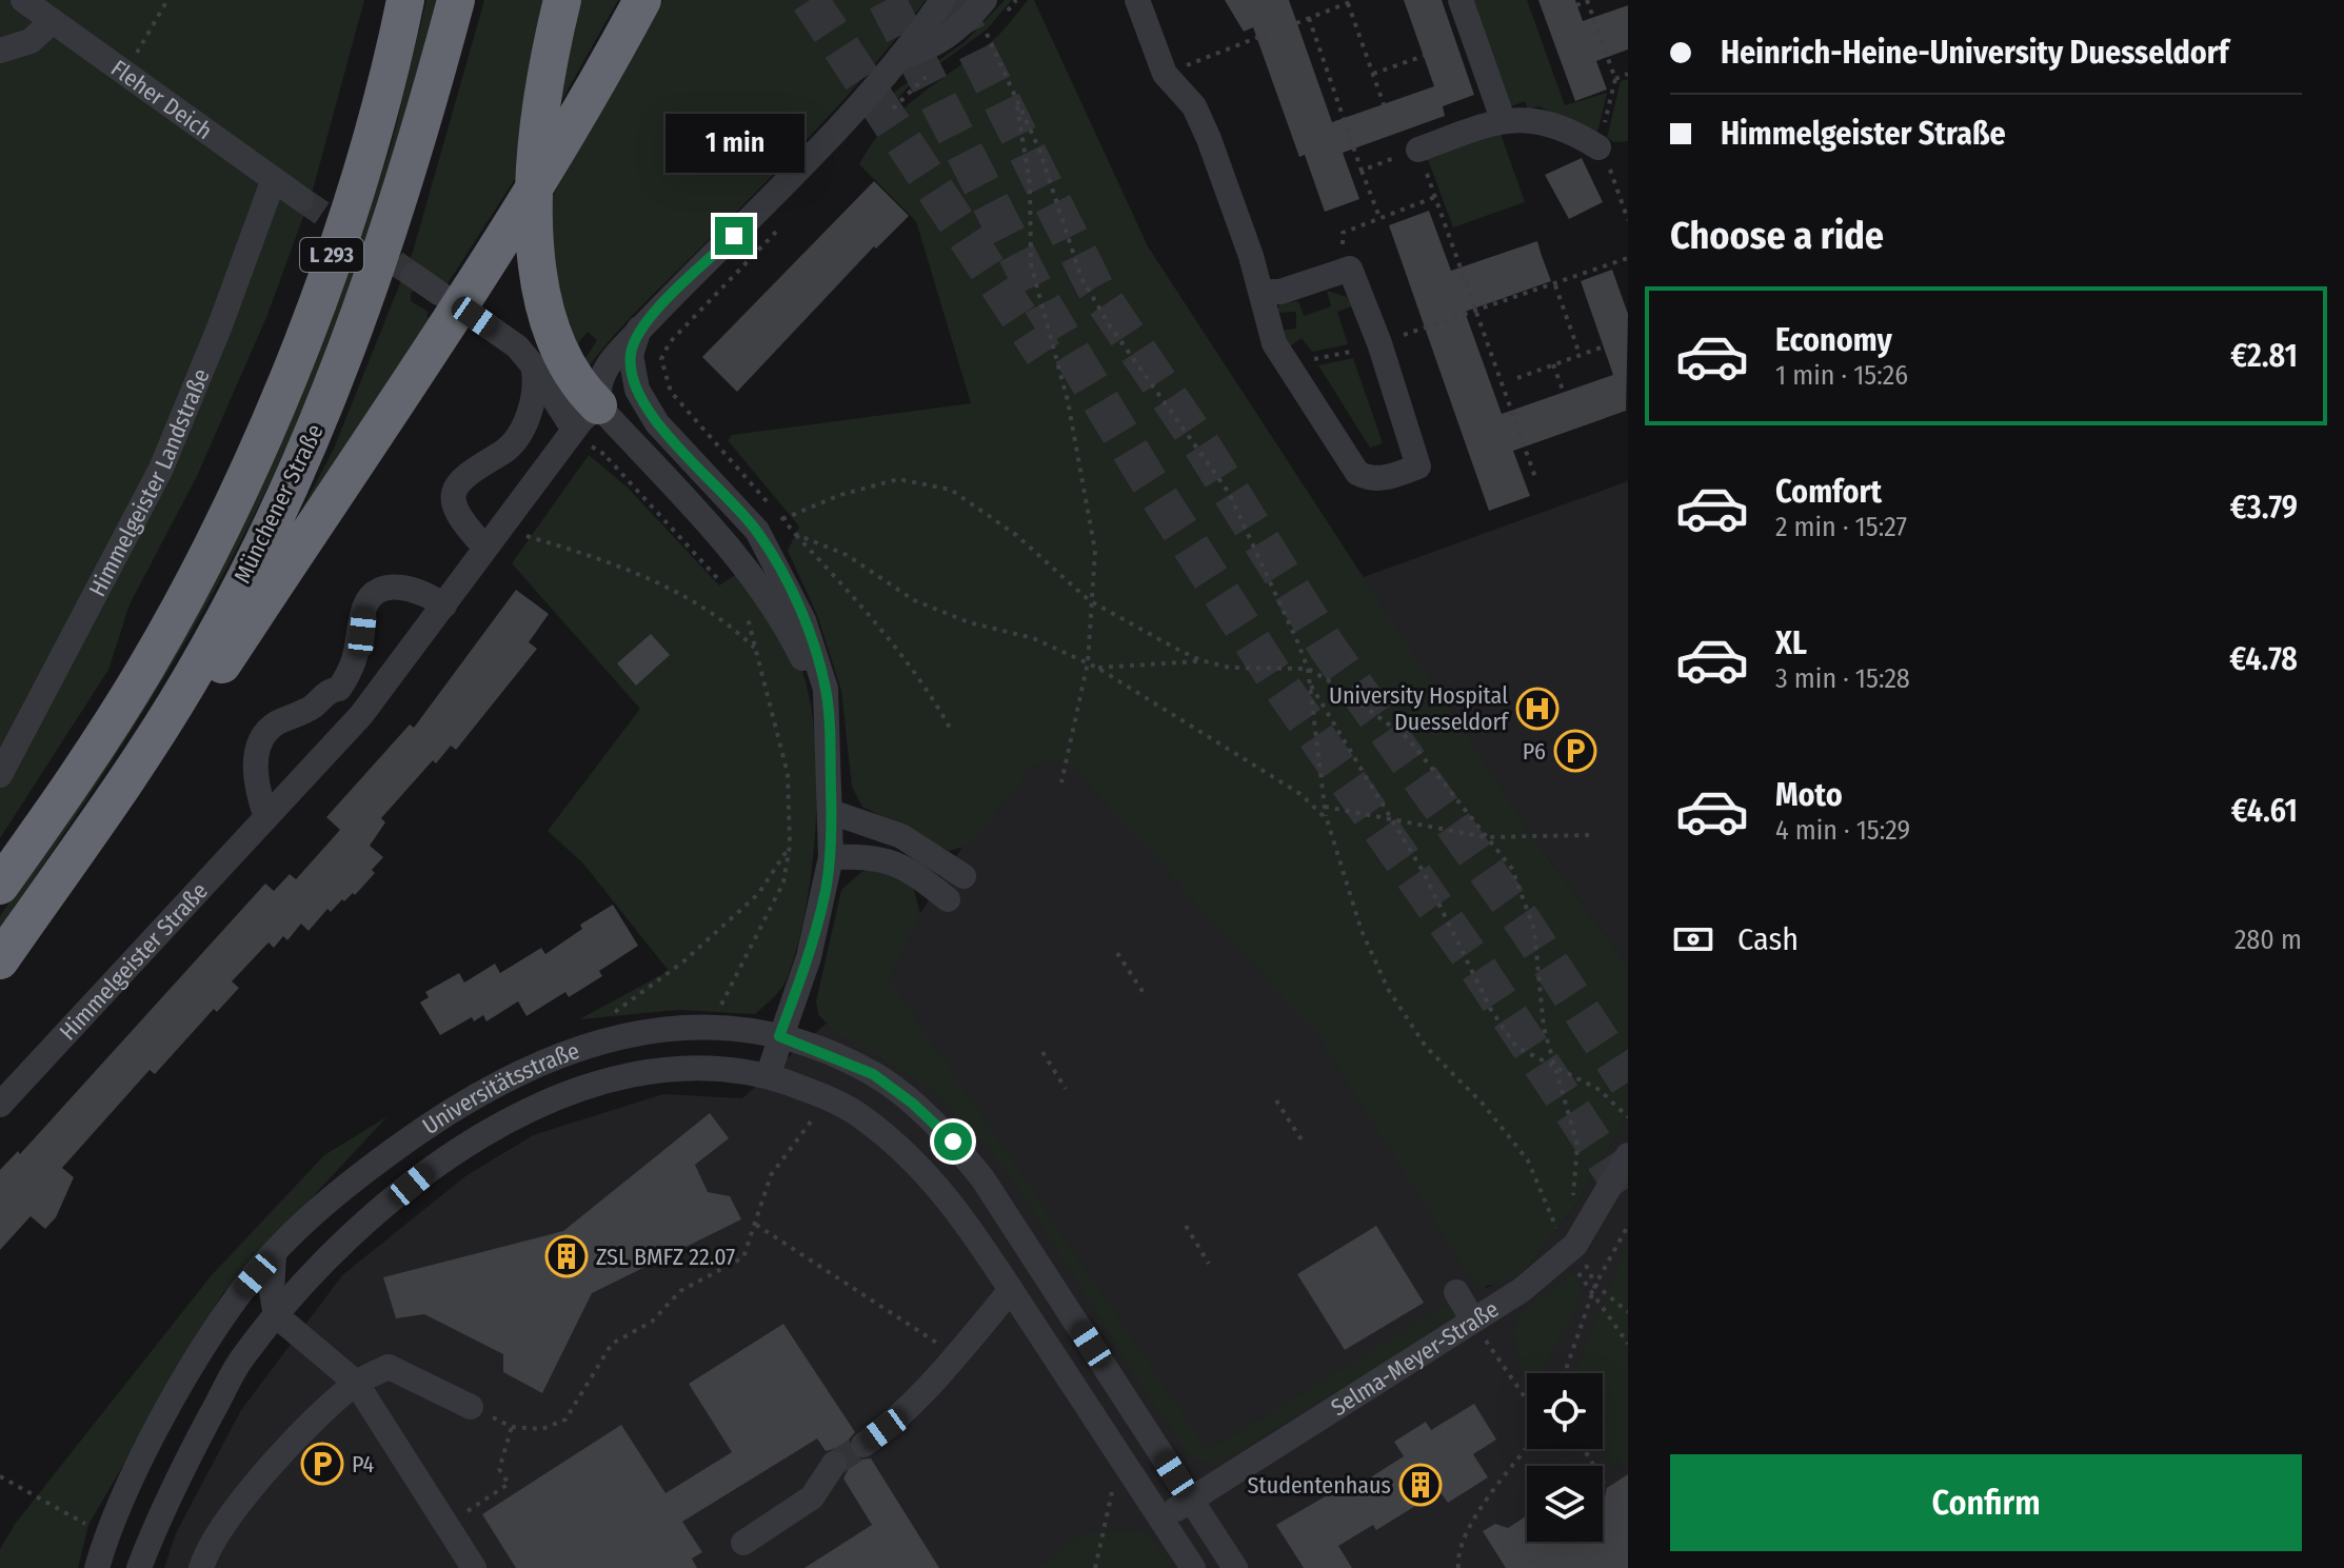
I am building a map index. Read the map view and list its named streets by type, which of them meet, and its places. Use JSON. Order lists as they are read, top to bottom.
{
  "streets": {
    "highway": ["L 293", "Münchener Straße"],
    "street": [
      "Fleher Deich",
      "Himmelgeister Landstraße",
      "Himmelgeister Straße",
      "Universitätsstraße",
      "Selma-Meyer-Straße"
    ]
  },
  "crossings": [
    ["Fleher Deich", "Himmelgeister Landstraße"],
    ["Universitätsstraße", "Selma-Meyer-Straße"]
  ],
  "places": {
    "hospital": ["University Hospital Duesseldorf"],
    "parking": ["P6", "P4"],
    "building": ["ZSL BMFZ 22.07", "Studentenhaus"]
  },
  "page": {
    "banner": ["Heinrich-Heine-University Duesseldorf", "Himmelgeister Straße"],
    "bubble": "1 min",
    "heading": "Choose a ride",
    "list": [
      {
        "name": "Economy",
        "note": "1 min · 15:26",
        "value": "€2.81"
      },
      {
        "name": "Comfort",
        "note": "2 min · 15:27",
        "value": "€3.79"
      },
      {
        "name": "XL",
        "note": "3 min · 15:28",
        "value": "€4.78"
      },
      {
        "name": "Moto",
        "note": "4 min · 15:29",
        "value": "€4.61"
      }
    ],
    "pay": ["Cash", "280 m"],
    "buttons": "Confirm"
  }
}
